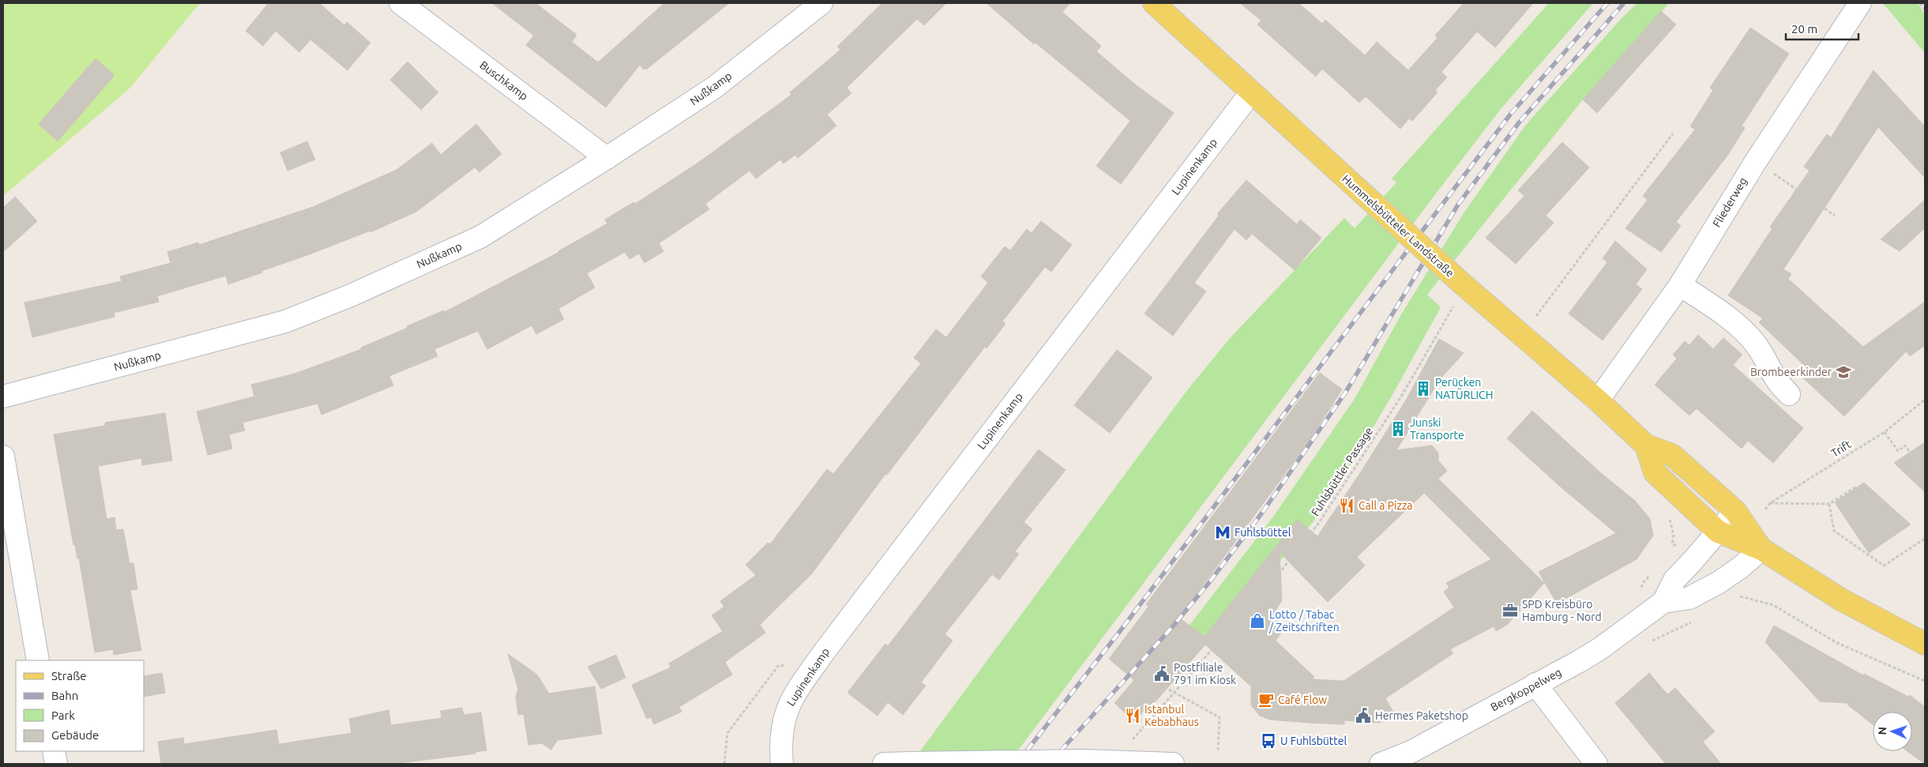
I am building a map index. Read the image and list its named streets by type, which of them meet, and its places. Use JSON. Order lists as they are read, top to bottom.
{
  "streets": {
    "main road": ["Hummelsbütteler Landstraße"],
    "street": [
      "Buschkamp",
      "Nußkamp",
      "Lupinenkamp",
      "Fliederweg",
      "Bergkoppelweg"
    ],
    "path": ["Trift", "Fuhlsbüttler Passage"]
  },
  "crossings": [
    ["Buschkamp", "Nußkamp"],
    ["Lupinenkamp", "Hummelsbütteler Landstraße"],
    ["Fliederweg", "Hummelsbütteler Landstraße"],
    ["Hummelsbütteler Landstraße", "Fuhlsbüttler Passage"],
    ["Hummelsbütteler Landstraße", "Bergkoppelweg"]
  ],
  "places": {
    "school or university": ["Brombeerkinder"],
    "building": ["Perücken NATÜRLICH", "Junski Transporte"],
    "restaurant": ["Call a Pizza", "Istanbul Kebabhaus"],
    "metro station": ["Fuhlsbüttel"],
    "office": ["SPD Kreisbüro Hamburg - Nord"],
    "shop": ["Lotto / Tabac / Zeitschriften"],
    "public building": ["Postfiliale 791 im Kiosk", "Hermes Paketshop"],
    "cafe": ["Café Flow"],
    "bus stop": ["U Fuhlsbüttel"]
  },
  "legend": [
    "Straße",
    "Bahn",
    "Park",
    "Gebäude"
  ],
  "scale_bar": "20 m",
  "north": "left"
}
